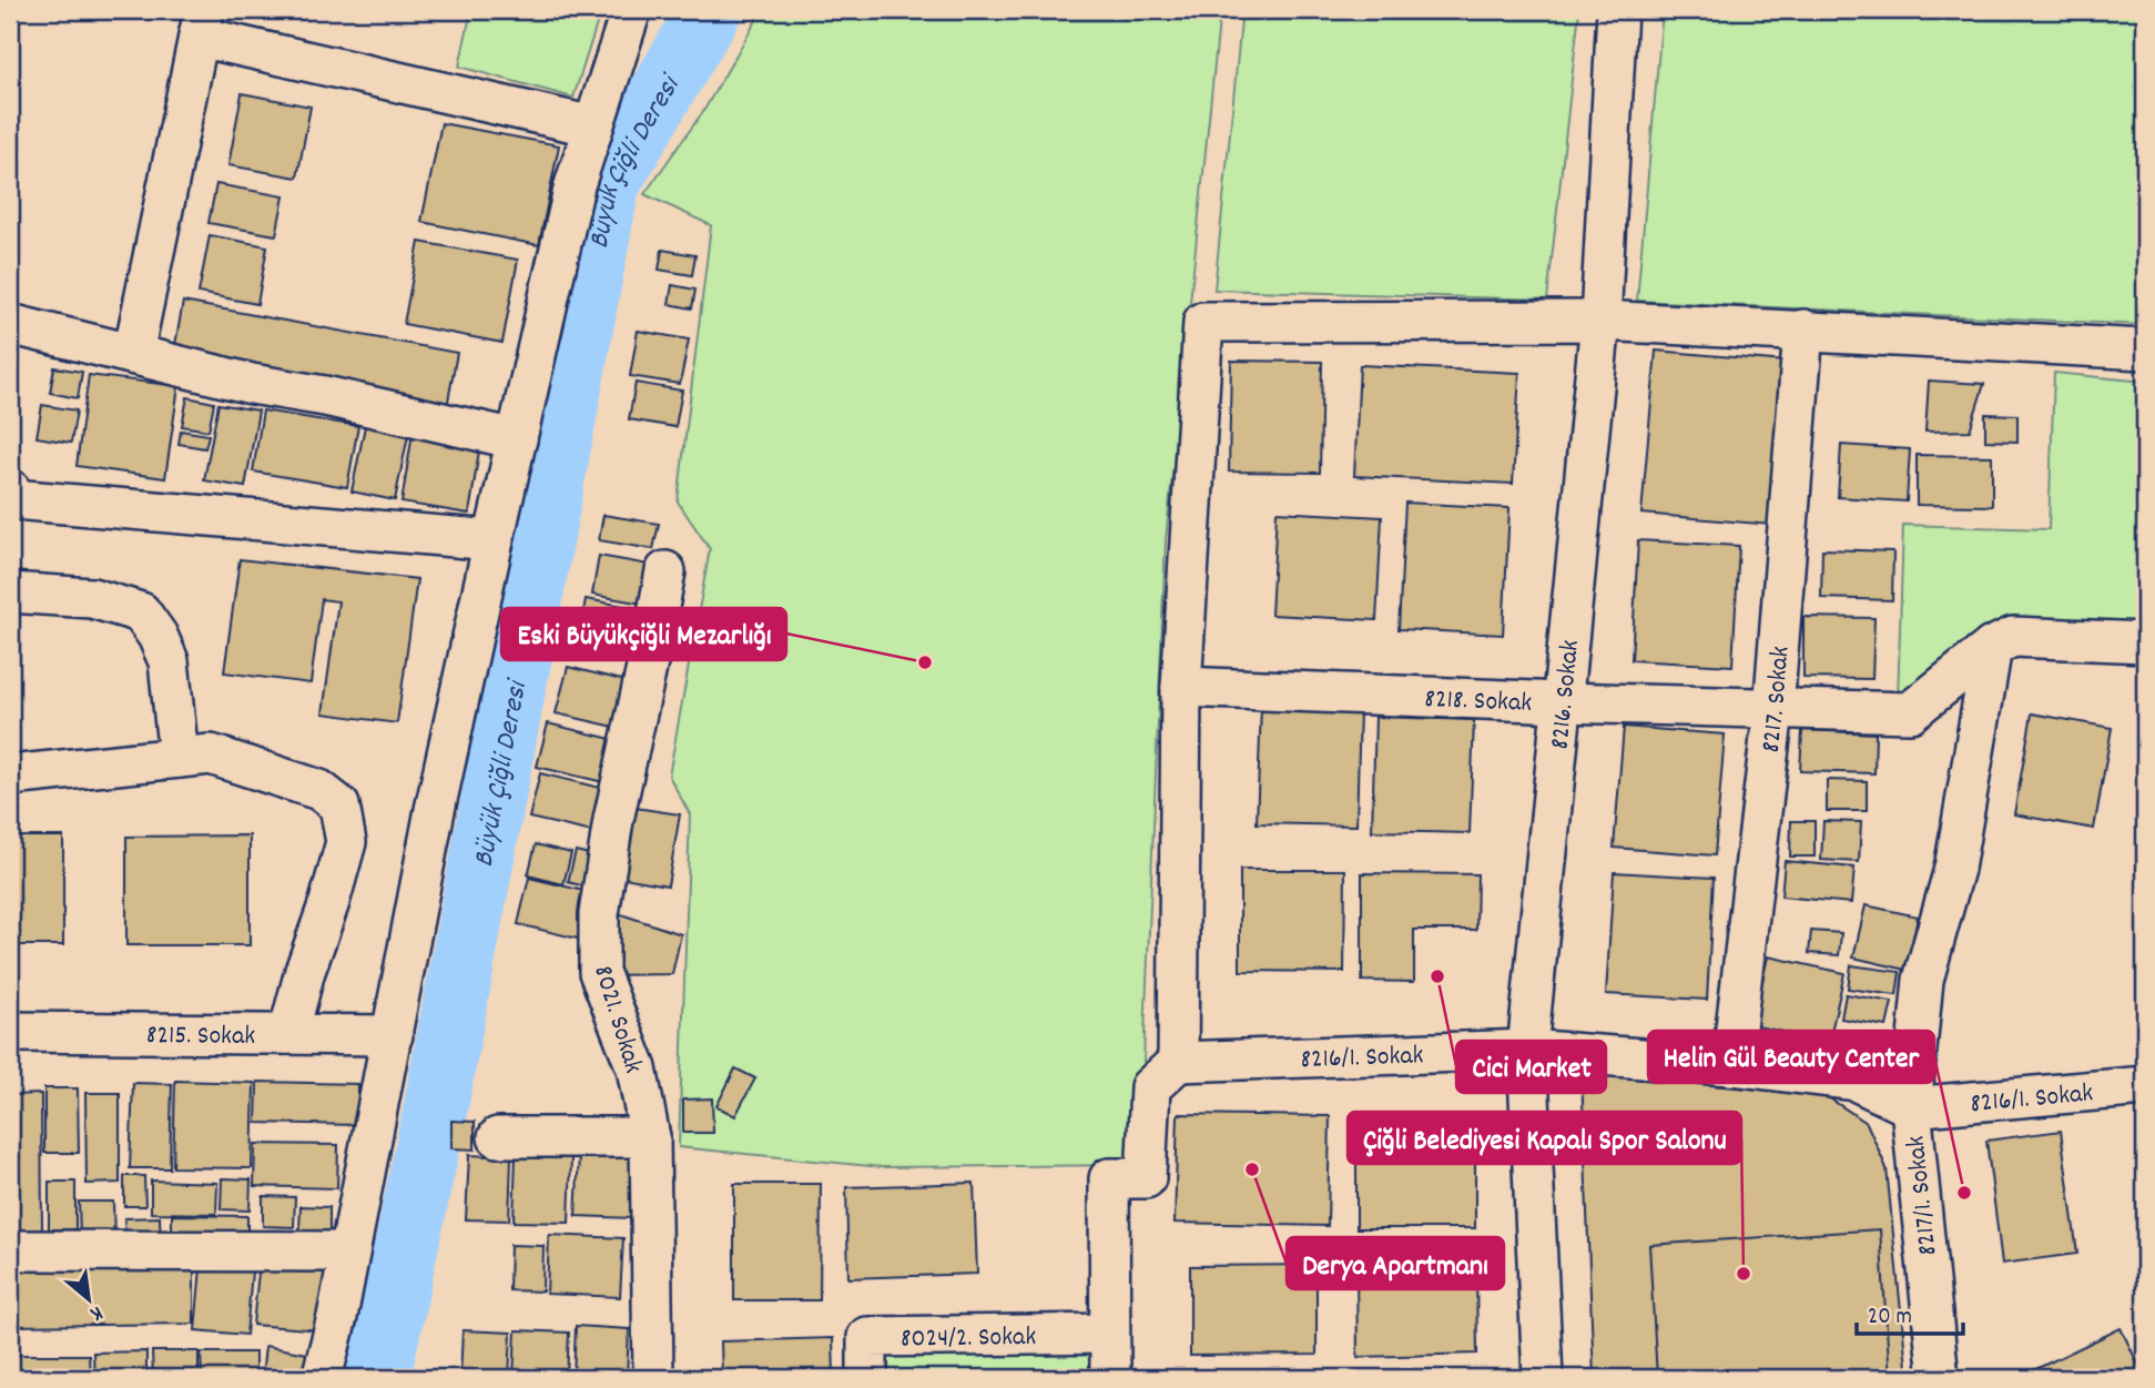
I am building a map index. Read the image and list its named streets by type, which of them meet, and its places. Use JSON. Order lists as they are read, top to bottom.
{
  "streets": {
    "street": [
      "8216. Sokak",
      "8217. Sokak",
      "8218. Sokak",
      "8021. Sokak",
      "8215. Sokak",
      "8216/1. Sokak",
      "8217/1. Sokak",
      "8024/2. Sokak"
    ]
  },
  "crossings": [
    ["8216. Sokak", "8218. Sokak"],
    ["8216. Sokak", "8216/1. Sokak"],
    ["8217. Sokak", "8218. Sokak"],
    ["8217. Sokak", "8216/1. Sokak"],
    ["8218. Sokak", "8217/1. Sokak"],
    ["8216/1. Sokak", "8217/1. Sokak"]
  ],
  "water": ["Büyük Çiğli Deresi"],
  "places": [
    "Eski Büyükçiğli Mezarlığı",
    "Cici Market",
    "Derya Apartmanı",
    "Helin Gül Beauty Center",
    "Çiğli Belediyesi Kapalı Spor Salonu"
  ],
  "scale_bar": "20 m",
  "north": "bottom right"
}
